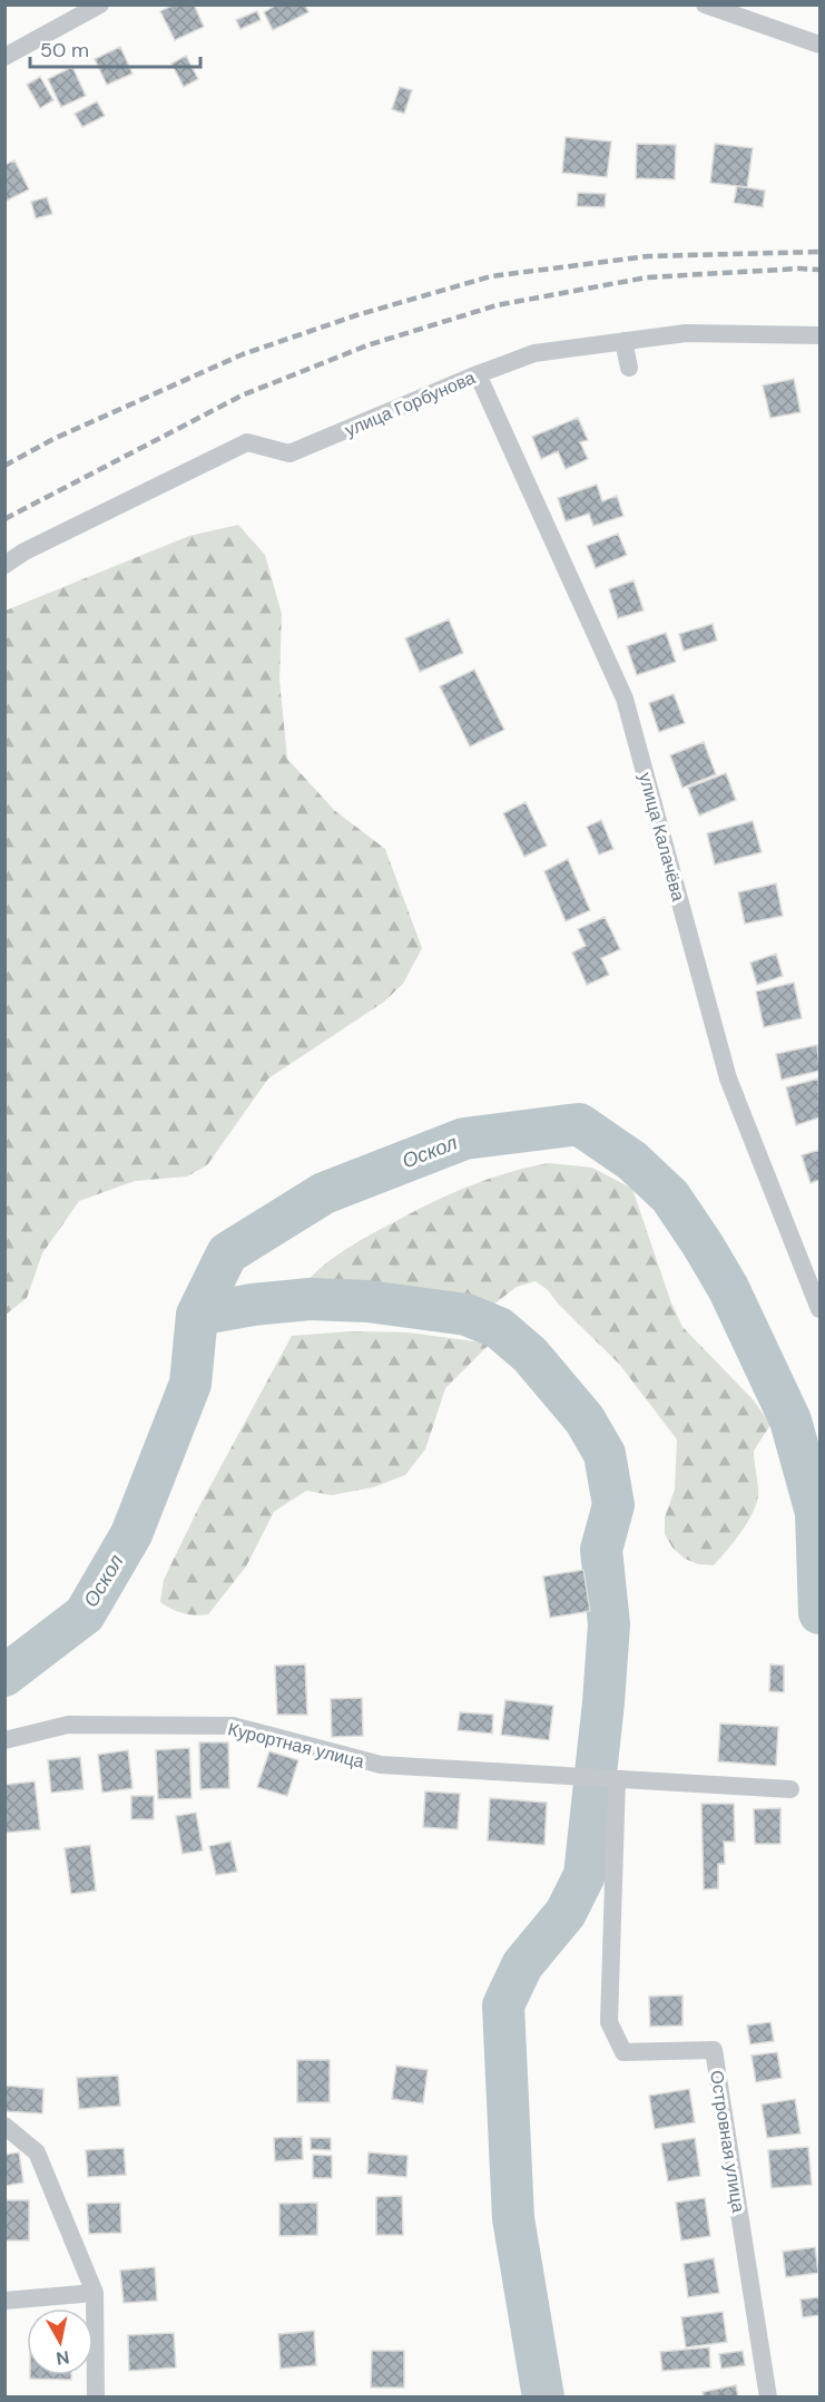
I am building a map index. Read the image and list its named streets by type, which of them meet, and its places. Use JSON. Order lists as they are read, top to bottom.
{
  "streets": {
    "street": [
      "улица Горбунова",
      "улица Калачёва",
      "Курортная улица",
      "Островная улица"
    ]
  },
  "crossings": [
    ["улица Горбунова", "улица Калачёва"],
    ["Курортная улица", "Островная улица"]
  ],
  "water": ["Оскол"],
  "scale_bar": "50 m",
  "north": "bottom"
}
